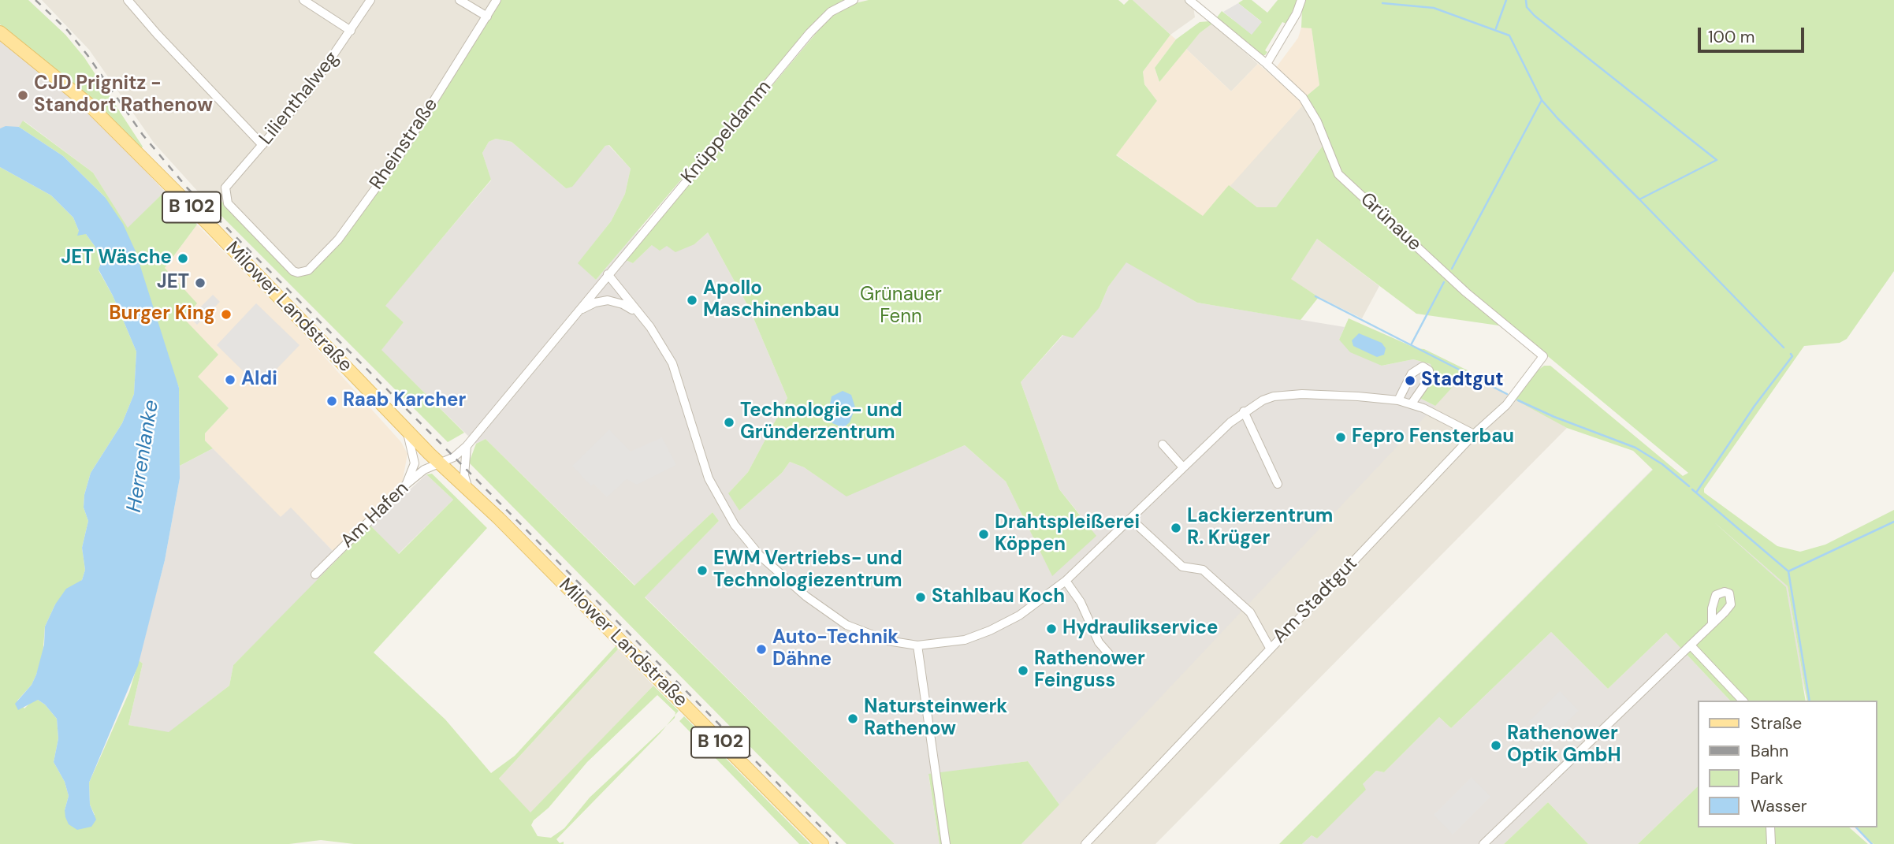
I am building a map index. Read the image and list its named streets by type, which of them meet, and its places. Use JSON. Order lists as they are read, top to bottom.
{
  "streets": {
    "main road": ["B 102", "Milower Landstraße"],
    "street": [
      "Lilienthalweg",
      "Knüppeldamm",
      "Rheinstraße",
      "Grünaue",
      "Am Hafen",
      "Am Stadtgut"
    ]
  },
  "crossings": [
    ["Lilienthalweg", "Rheinstraße"],
    ["Grünaue", "Am Stadtgut"],
    ["Milower Landstraße", "Am Hafen"]
  ],
  "water": ["Herrenlanke"],
  "parks": ["Grünauer Fenn"],
  "places": [
    "CJD Prignitz - Standort Rathenow",
    "JET Wäsche",
    "JET",
    "Apollo Maschinenbau",
    "Burger King",
    "Aldi",
    "Stadtgut",
    "Raab Karcher",
    "Technologie- und Gründerzentrum",
    "Fepro Fensterbau",
    "Lackierzentrum R. Krüger",
    "Drahtspleißerei Köppen",
    "EWM Vertriebs- und Technologiezentrum",
    "Stahlbau Koch",
    "Hydraulikservice",
    "Auto-Technik Dähne",
    "Rathenower Feinguss",
    "Natursteinwerk Rathenow",
    "Rathenower Optik GmbH"
  ],
  "legend": [
    "Straße",
    "Bahn",
    "Park",
    "Wasser"
  ],
  "scale_bar": "100 m"
}
